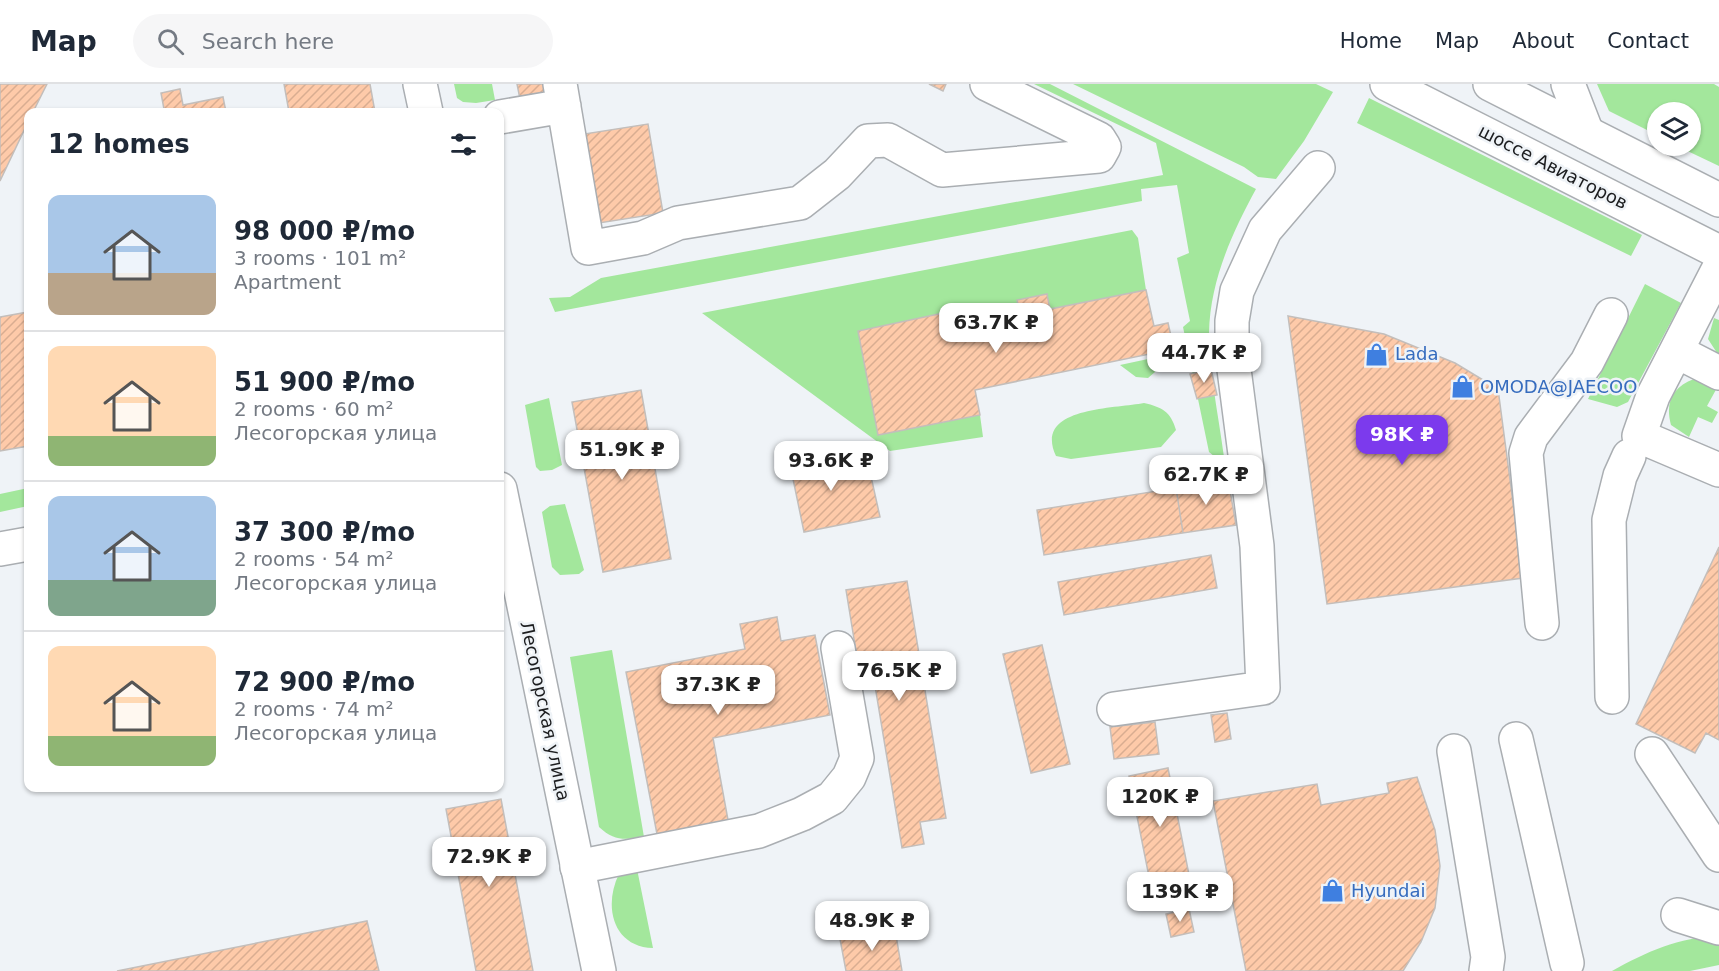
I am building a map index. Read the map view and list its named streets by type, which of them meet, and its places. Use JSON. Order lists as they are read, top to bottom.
{
  "streets": {
    "main road": ["шоссе Авиаторов", "Лесогорская улица"]
  },
  "places": {
    "shop": ["Lada", "OMODA@JAECOO", "Hyundai"]
  },
  "page": {
    "header": "Map",
    "search": "Search here",
    "nav": [
      "Home",
      "Map",
      "About",
      "Contact"
    ],
    "heading": "12 homes",
    "list": [
      {
        "name": "98 000 ₽/mo",
        "note": "3 rooms · 101 m² · Apartment"
      },
      {
        "name": "51 900 ₽/mo",
        "note": "2 rooms · 60 m² · Лесогорская улица"
      },
      {
        "name": "37 300 ₽/mo",
        "note": "2 rooms · 54 m² · Лесогорская улица"
      },
      {
        "name": "72 900 ₽/mo",
        "note": "2 rooms · 74 m² · Лесогорская улица"
      }
    ],
    "price": [
      "63.7K ₽",
      "44.7K ₽",
      "98K ₽",
      "51.9K ₽",
      "93.6K ₽",
      "62.7K ₽",
      "76.5K ₽",
      "37.3K ₽",
      "120K ₽",
      "72.9K ₽",
      "139K ₽",
      "48.9K ₽"
    ]
  }
}
